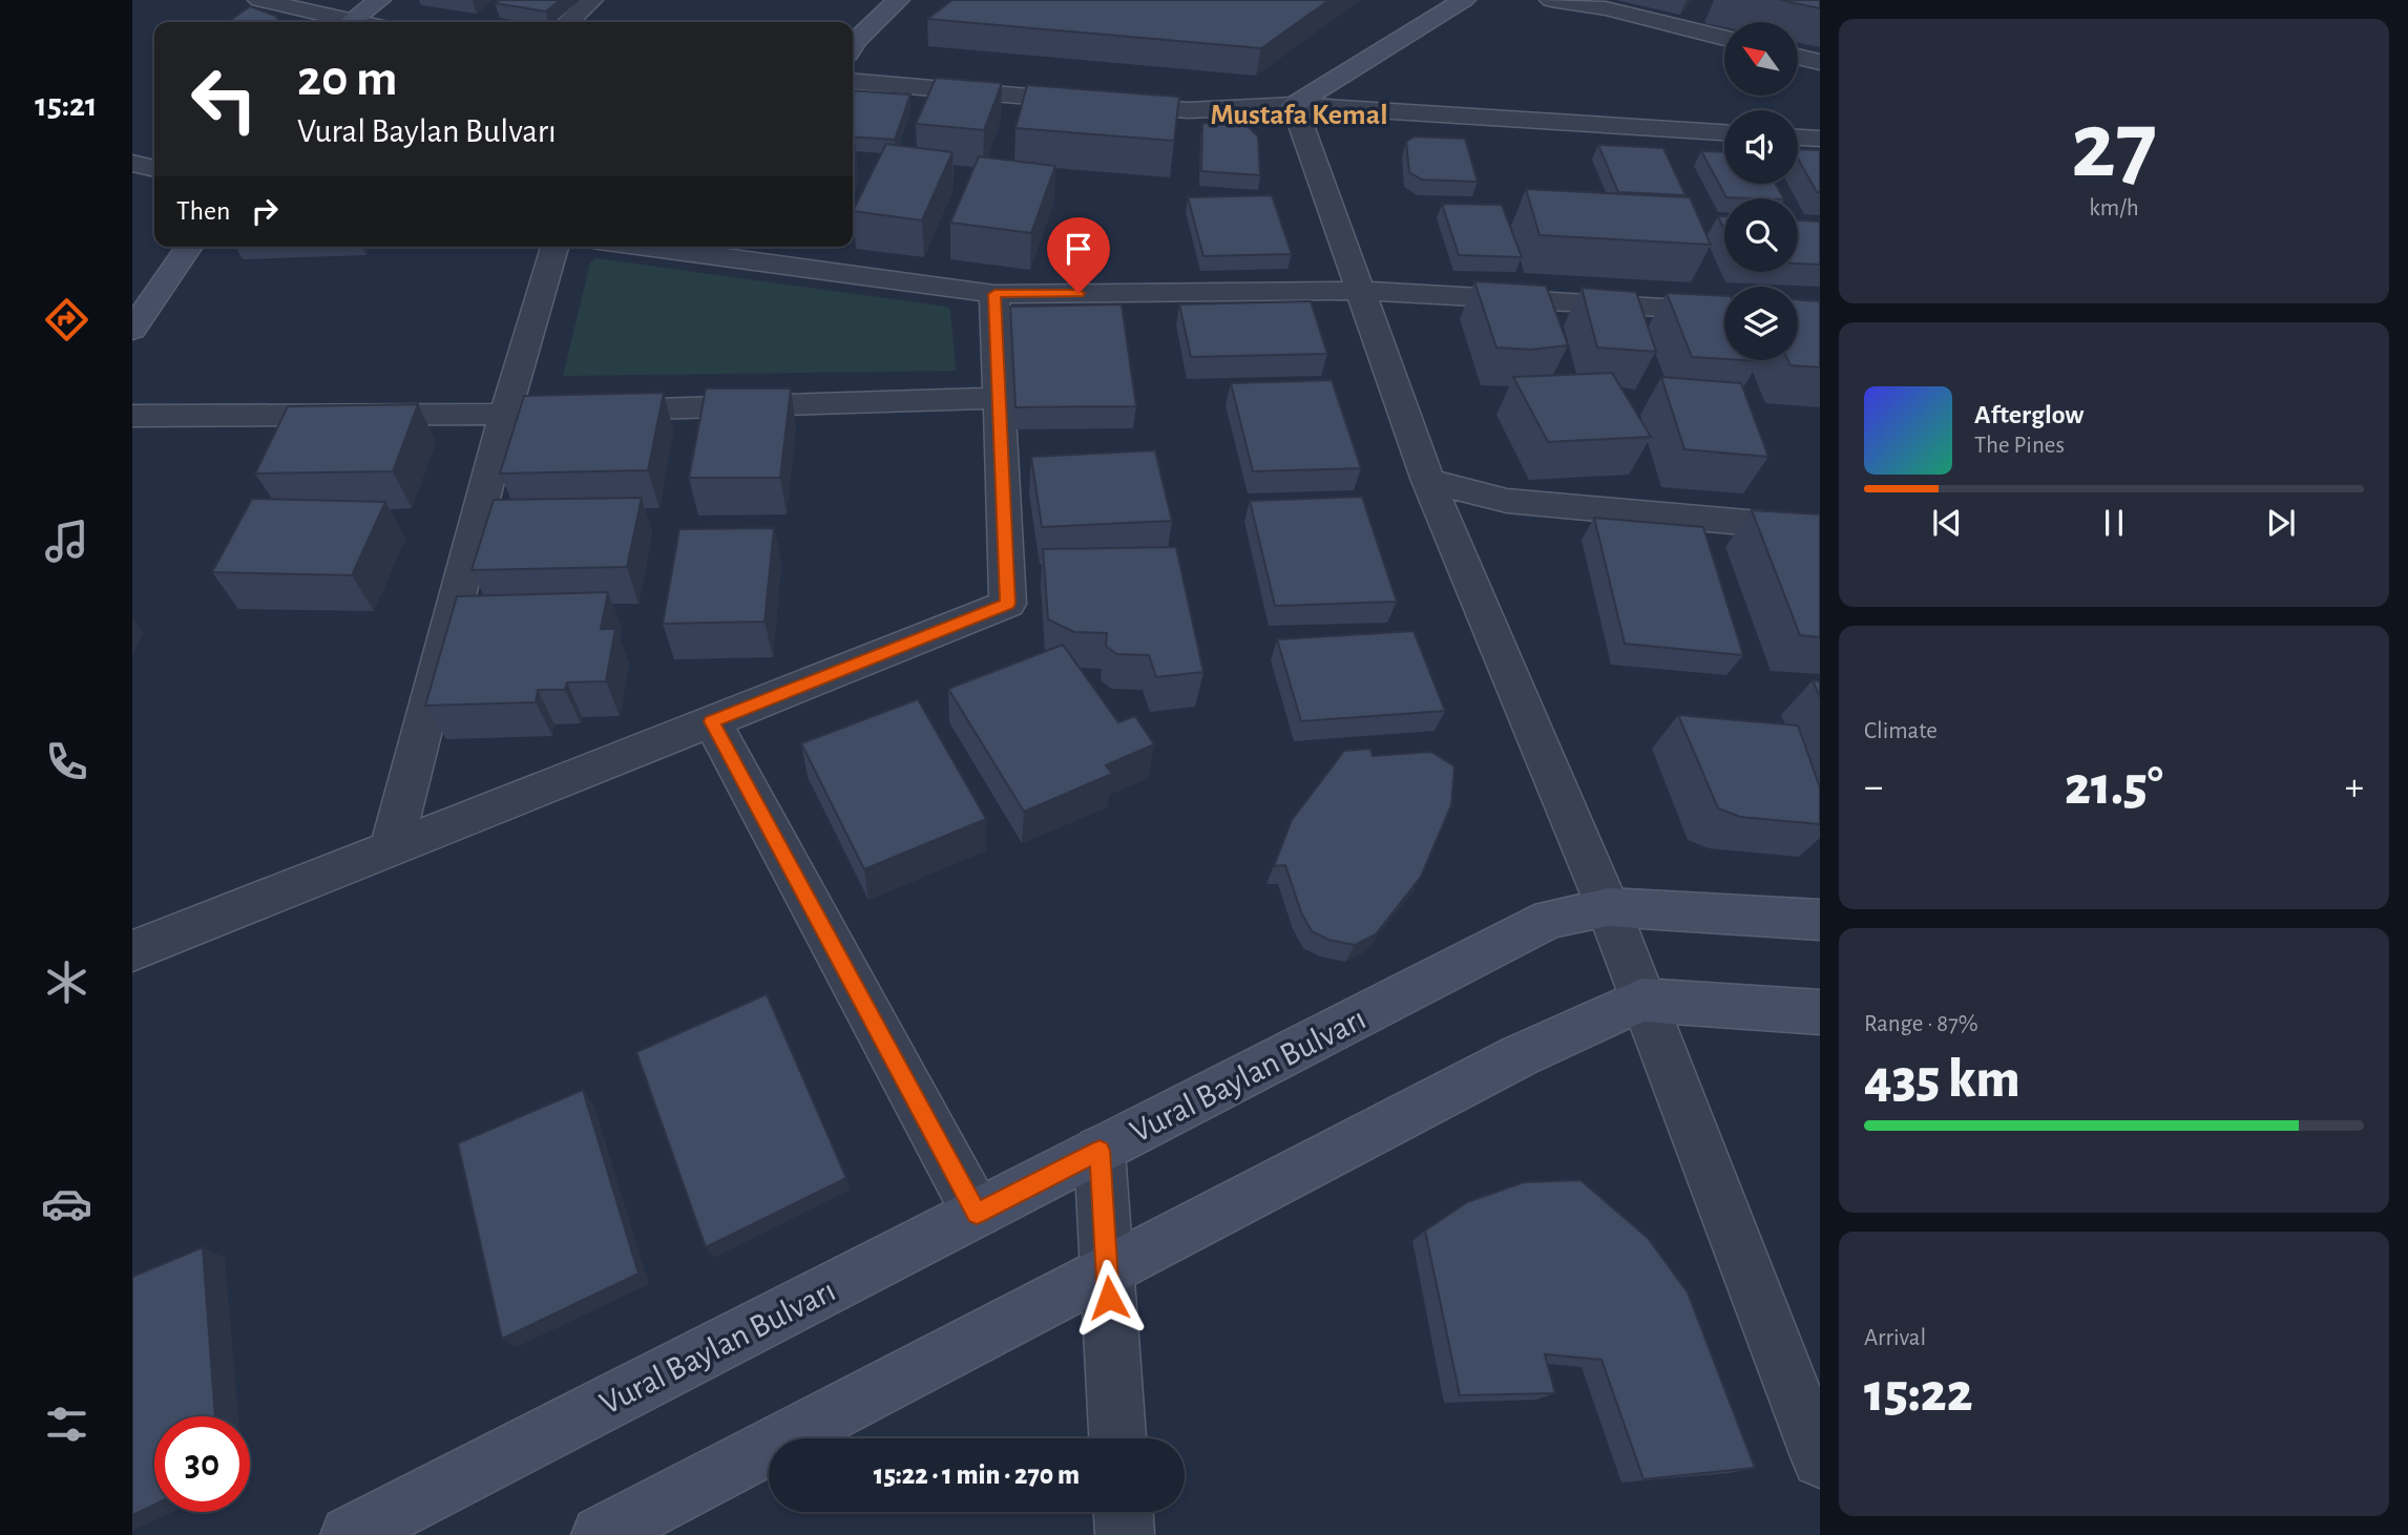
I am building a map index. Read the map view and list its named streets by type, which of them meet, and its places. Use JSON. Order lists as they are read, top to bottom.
{
  "streets": {
    "main road": ["Vural Baylan Bulvarı"]
  },
  "districts": ["Mustafa Kemal"],
  "north": "top left",
  "page": {
    "tabs": "15:21",
    "tile": [
      ["27", "km/h"],
      "Climate",
      ["Range · 87%", "435 km"],
      ["Arrival", "15:22"]
    ],
    "turn": ["20 m", "Vural Baylan Bulvarı"],
    "then": "Then",
    "song": ["Afterglow", "The Pines"],
    "heat": ["−", "21.5°", "+"],
    "limit": "30",
    "trip": "15:22 · 1 min · 270 m"
  }
}
